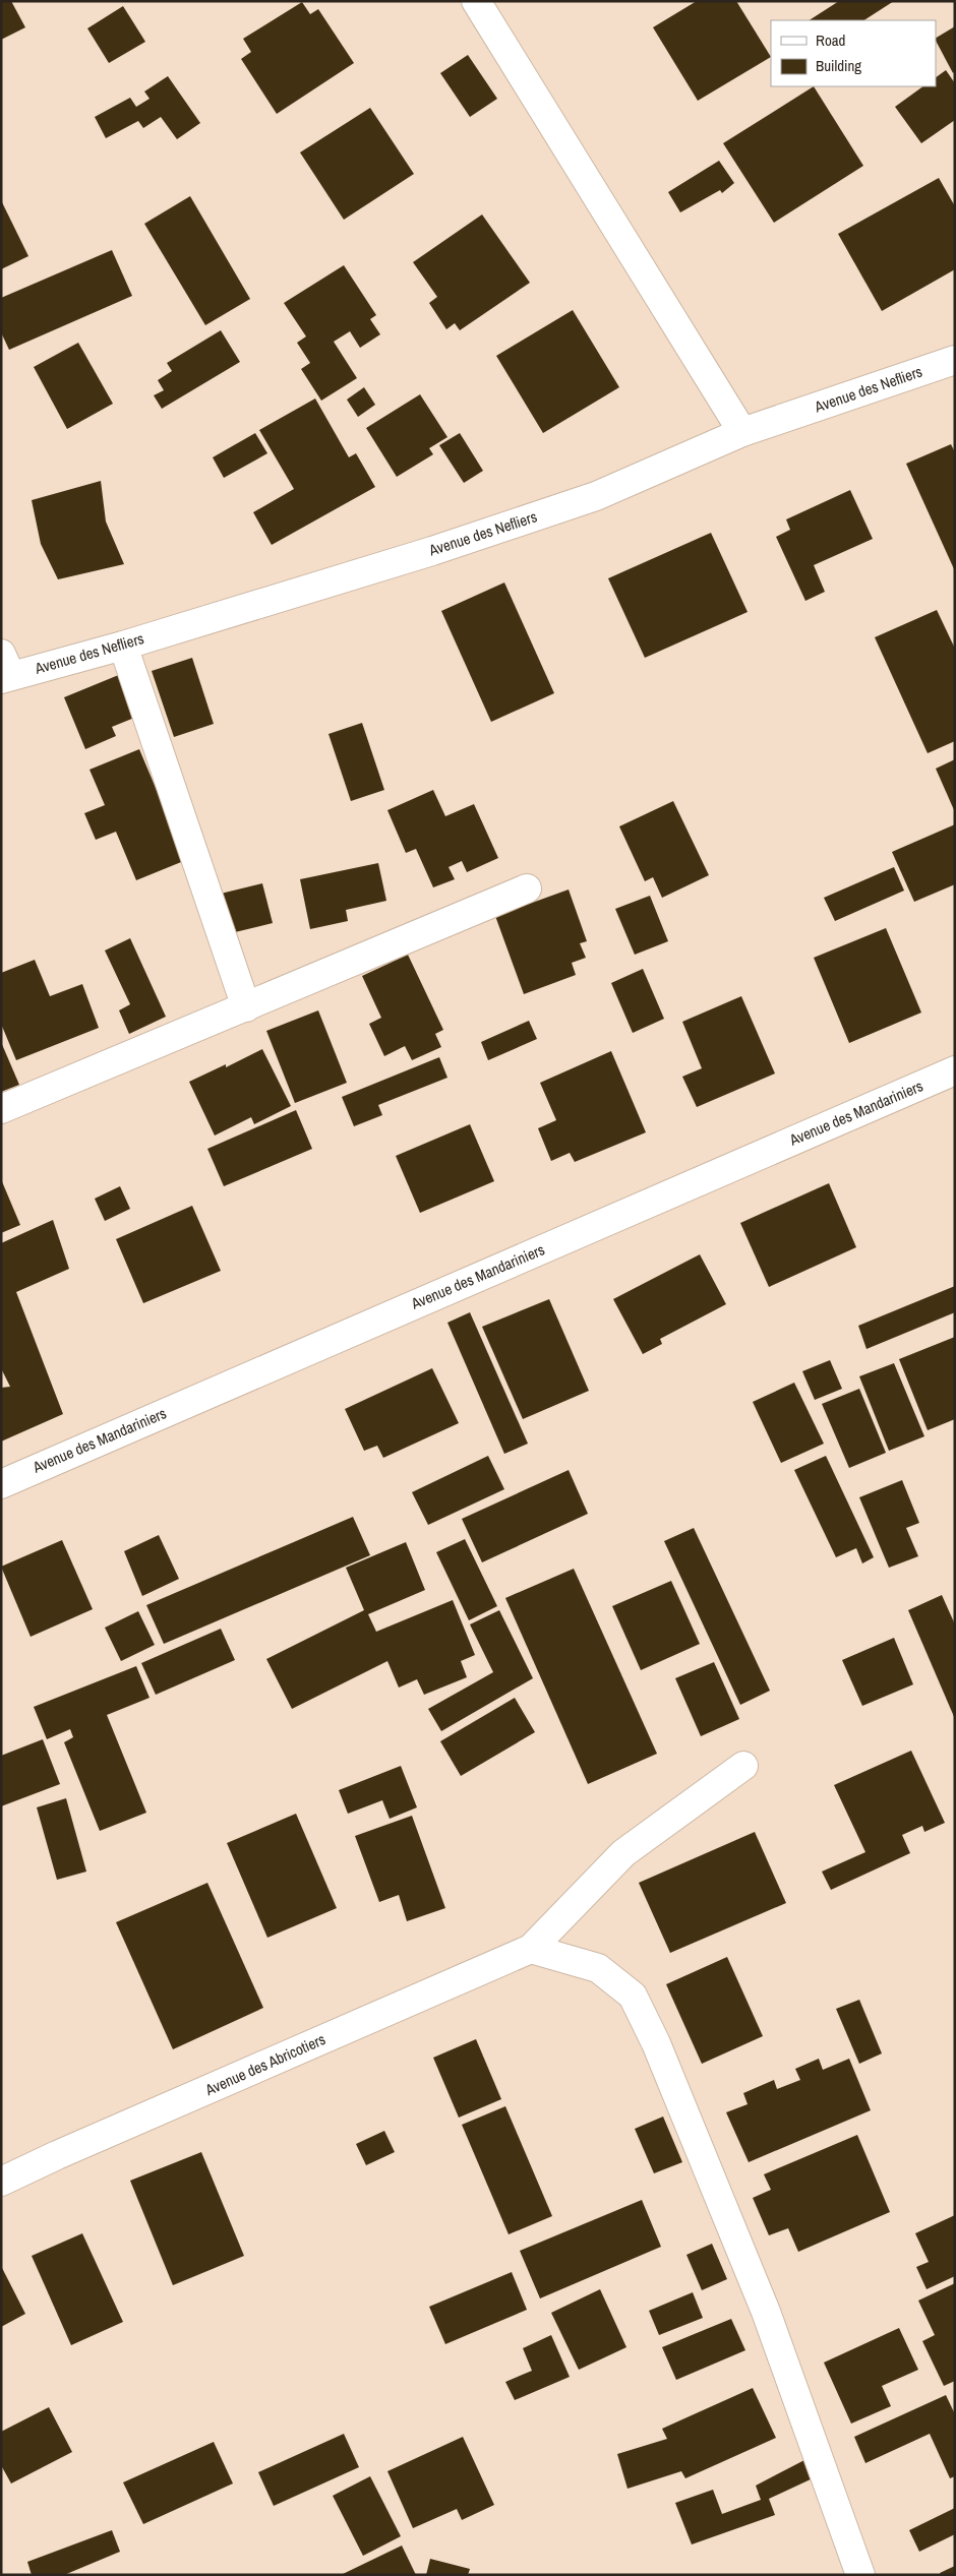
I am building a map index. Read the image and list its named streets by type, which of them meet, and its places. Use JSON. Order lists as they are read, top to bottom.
{
  "streets": {
    "street": ["Avenue des Nefliers", "Avenue des Mandariniers", "Avenue des Abricotiers"]
  },
  "legend": ["Road", "Building"]
}
